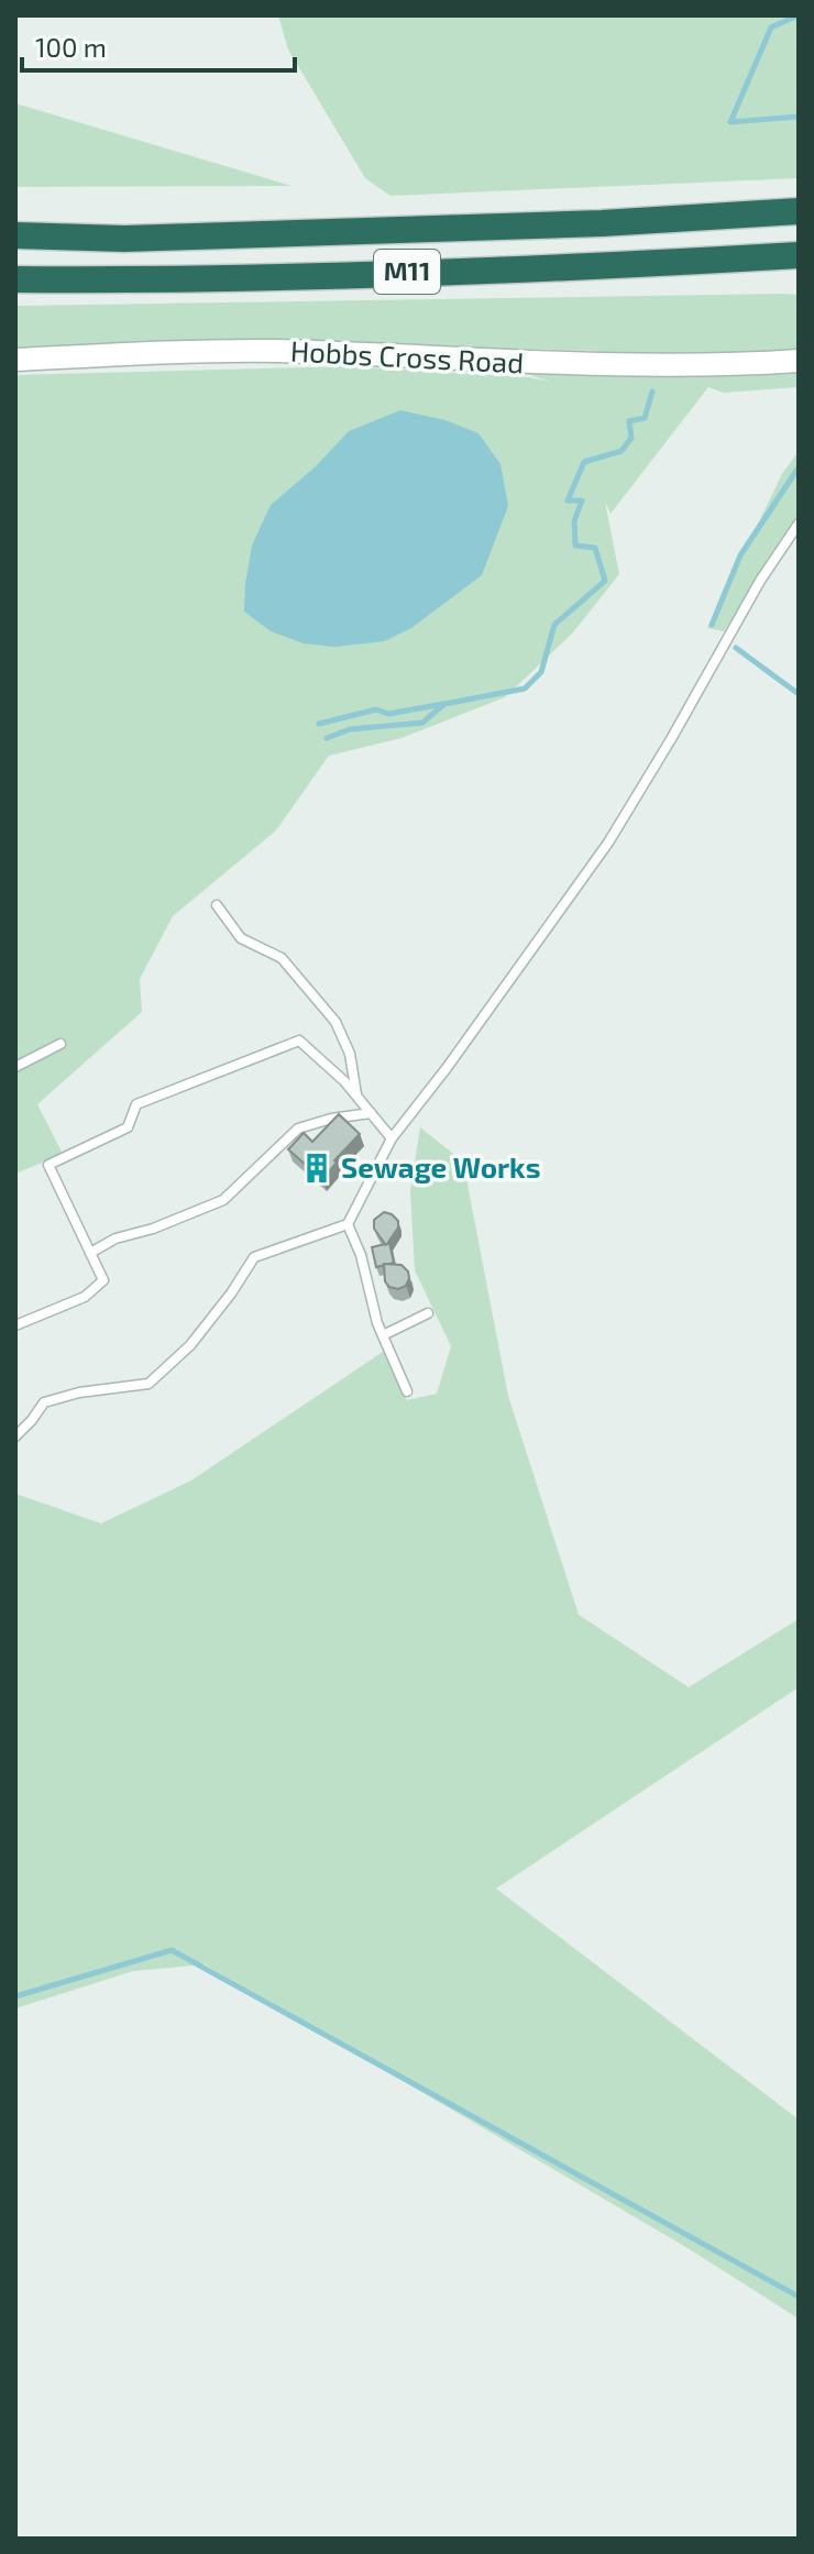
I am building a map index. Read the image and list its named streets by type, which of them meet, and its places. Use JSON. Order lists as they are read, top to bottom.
{
  "streets": {
    "highway": ["M11"],
    "street": ["Hobbs Cross Road"]
  },
  "places": {
    "building": ["Sewage Works"]
  },
  "scale_bar": "100 m"
}
